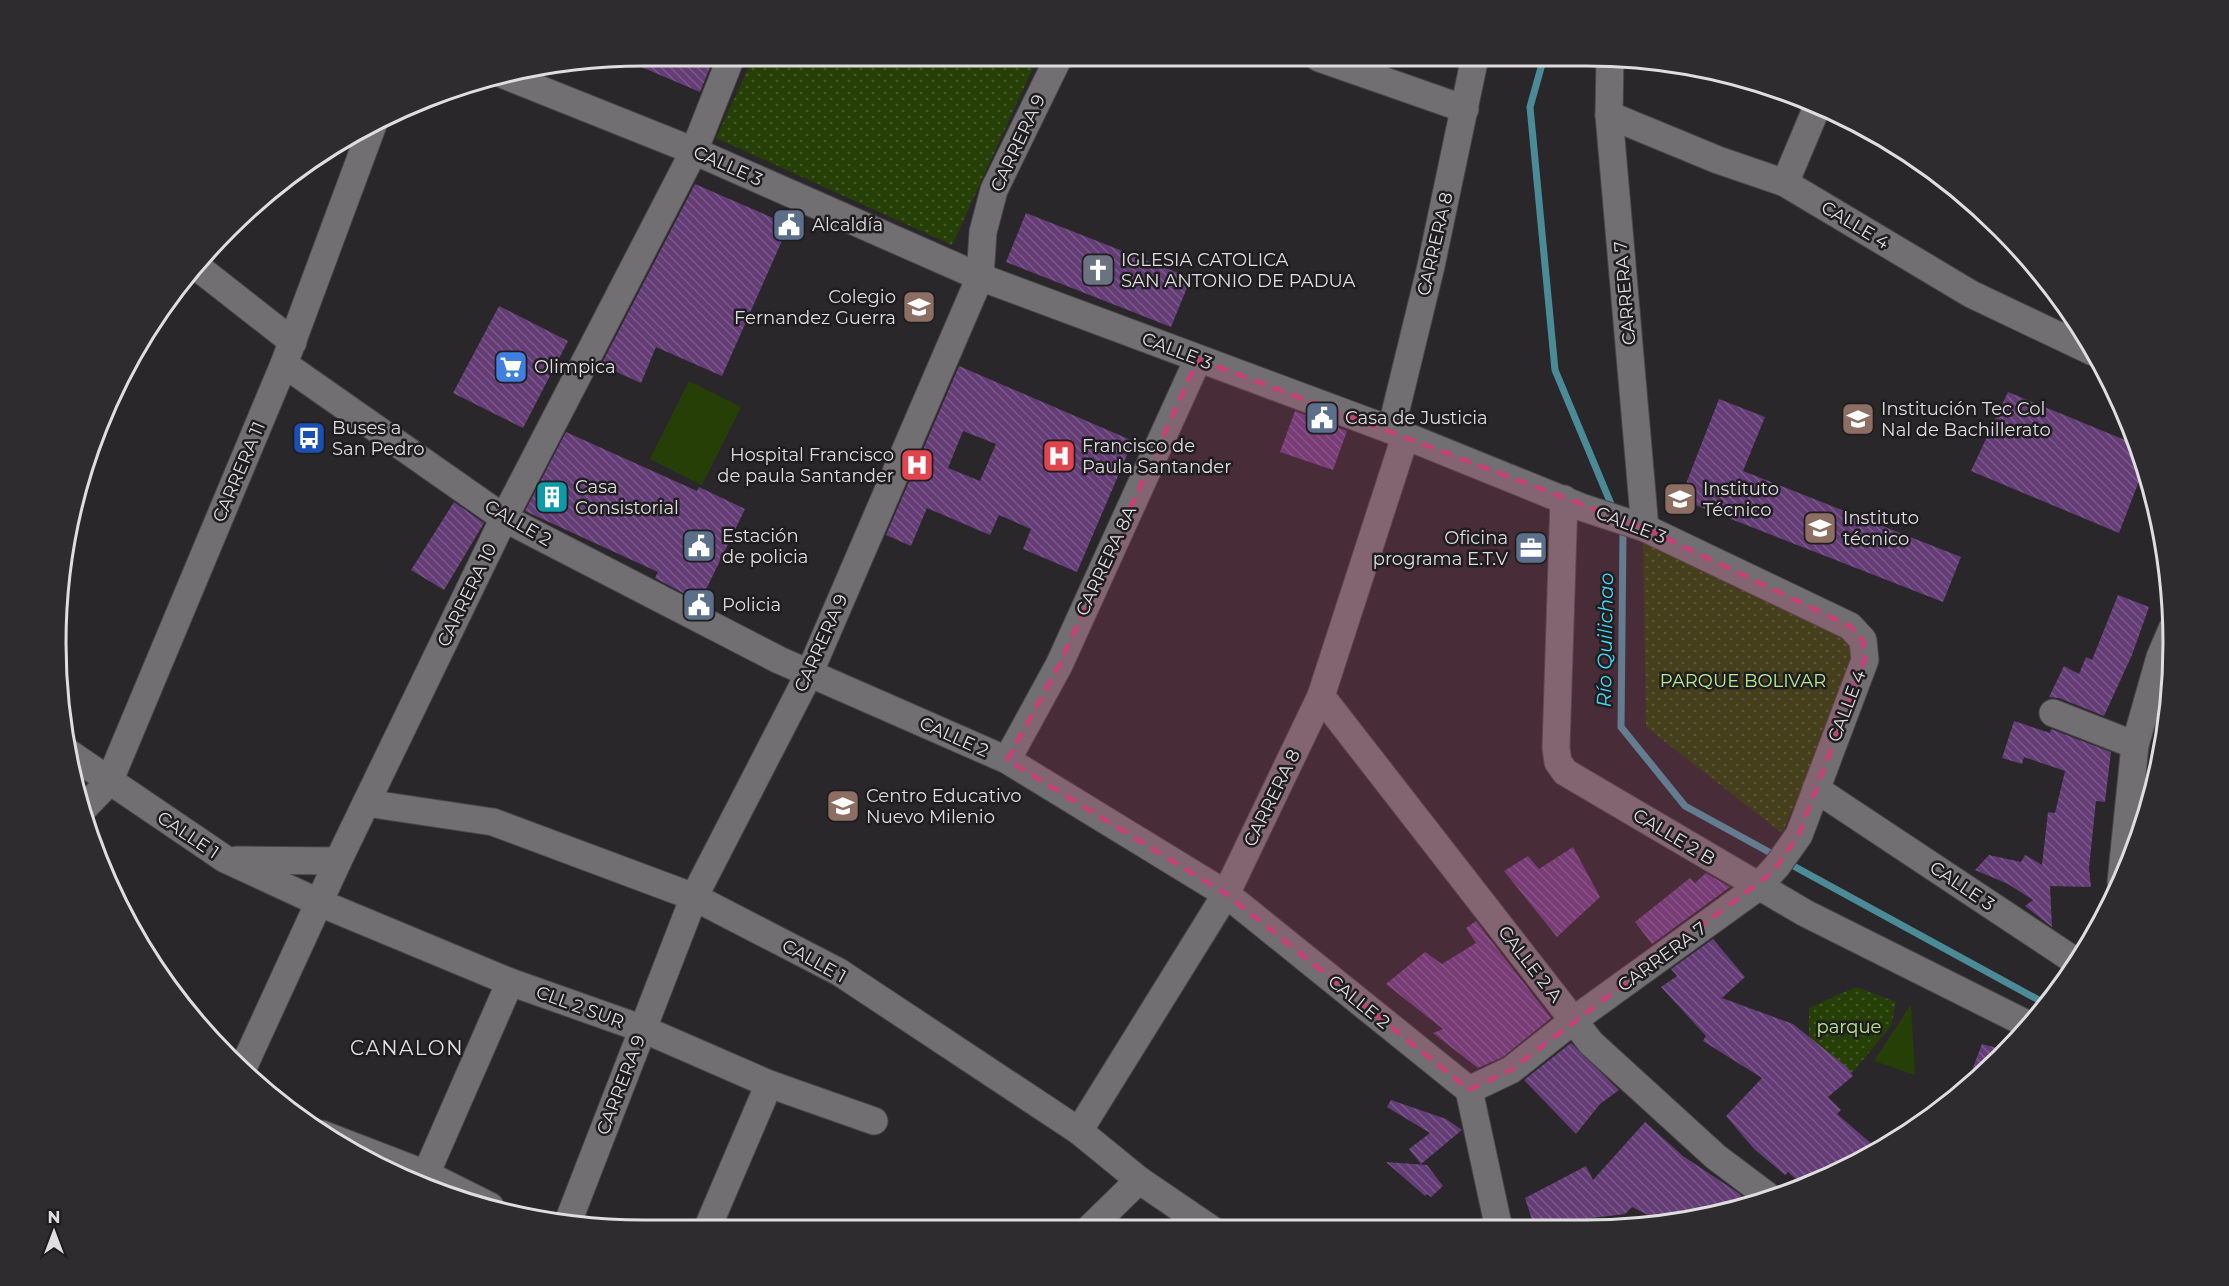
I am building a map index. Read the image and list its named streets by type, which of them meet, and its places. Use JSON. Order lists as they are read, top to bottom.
{
  "streets": {
    "street": [
      "CARRERA 9",
      "CALLE 3",
      "CALLE 4",
      "CARRERA 8",
      "CARRERA 7",
      "CARRERA 11",
      "CALLE 2",
      "CARRERA 8A",
      "CARRERA 10",
      "CALLE 1",
      "CALLE 2 B",
      "CALLE 2 A",
      "CLL 2 SUR"
    ]
  },
  "crossings": [
    ["CARRERA 9", "CALLE 3"],
    ["CARRERA 9", "CALLE 2"],
    ["CARRERA 9", "CALLE 1"],
    ["CARRERA 9", "CLL 2 SUR"],
    ["CALLE 3", "CALLE 4"],
    ["CALLE 3", "CARRERA 8"],
    ["CALLE 3", "CARRERA 7"],
    ["CALLE 3", "CARRERA 8A"],
    ["CALLE 3", "CARRERA 10"],
    ["CALLE 3", "CALLE 2 B"],
    ["CALLE 4", "CARRERA 7"],
    ["CARRERA 8", "CALLE 2"],
    ["CARRERA 8", "CALLE 1"],
    ["CARRERA 8", "CALLE 2 A"],
    ["CARRERA 7", "CALLE 2"],
    ["CARRERA 7", "CALLE 2 B"],
    ["CARRERA 7", "CALLE 2 A"],
    ["CARRERA 11", "CALLE 2"],
    ["CARRERA 11", "CALLE 1"],
    ["CALLE 2", "CARRERA 8A"],
    ["CALLE 2", "CARRERA 10"],
    ["CARRERA 10", "CALLE 1"],
    ["CARRERA 10", "CLL 2 SUR"],
    ["CALLE 1", "CLL 2 SUR"]
  ],
  "districts": ["CANALON"],
  "water": ["Río Quilichao"],
  "parks": ["PARQUE BOLIVAR", "parque"],
  "places": {
    "public building": [
      "Alcaldía",
      "Casa de Justicia",
      "Estación de policia",
      "Policia"
    ],
    "church": ["IGLESIA CATOLICA SAN ANTONIO DE PADUA"],
    "school or university": [
      "Colegio Fernandez Guerra",
      "Institución Tec Col Nal de Bachillerato",
      "Instituto Técnico",
      "Instituto técnico",
      "Centro Educativo Nuevo Milenio"
    ],
    "supermarket": ["Olimpica"],
    "bus stop": ["Buses a San Pedro"],
    "hospital": ["Francisco de Paula Santander", "Hospital Francisco de paula Santander"],
    "building": ["Casa Consistorial"],
    "office": ["Oficina programa E.T.V"]
  },
  "north": "top"
}
